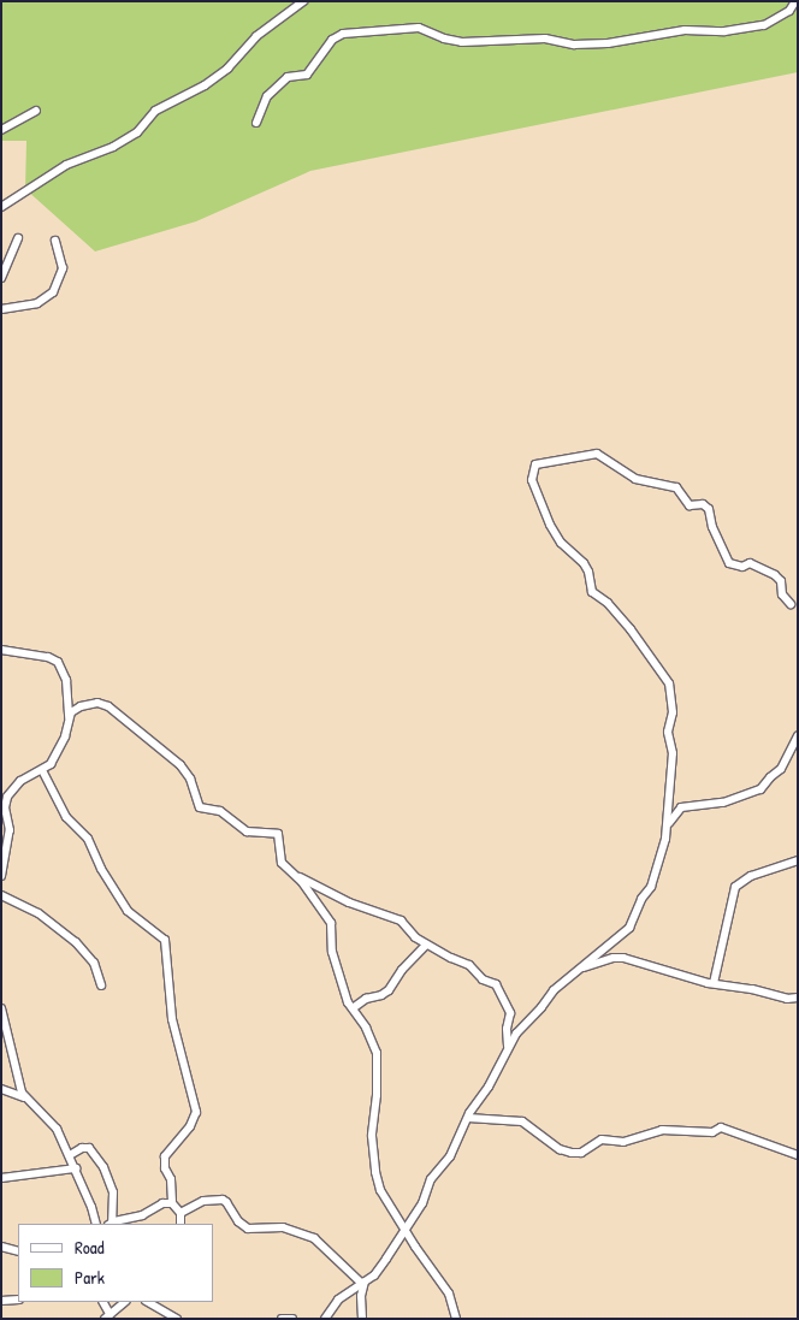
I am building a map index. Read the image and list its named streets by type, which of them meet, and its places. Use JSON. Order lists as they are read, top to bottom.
{
  "legend": ["Road", "Park"]
}
